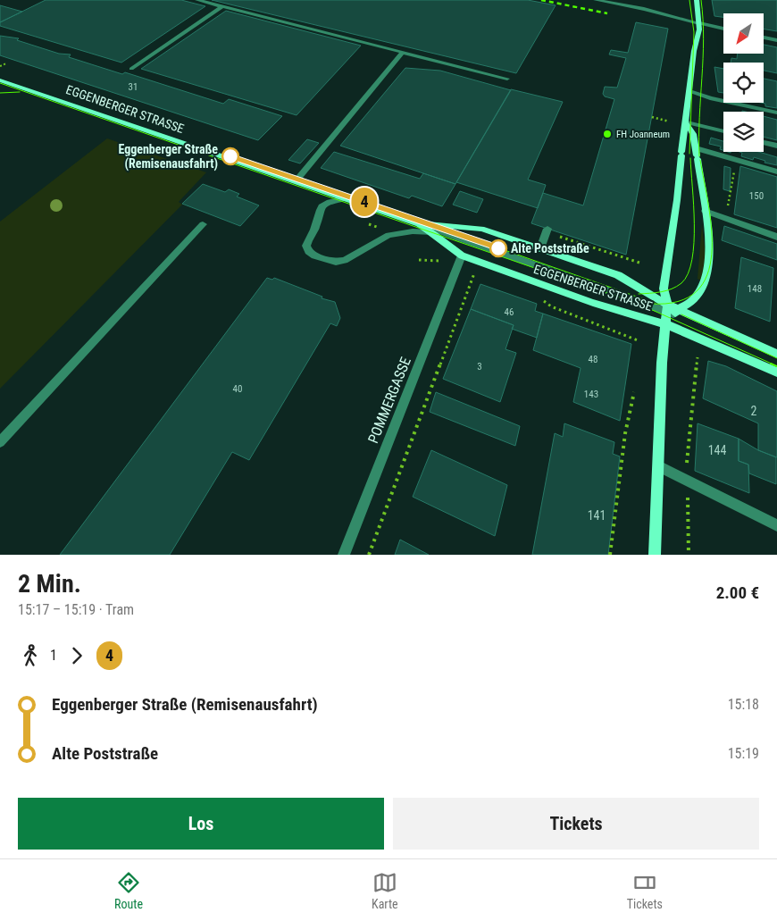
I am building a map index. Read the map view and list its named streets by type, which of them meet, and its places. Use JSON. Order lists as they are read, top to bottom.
{
  "streets": {
    "main road": ["EGGENBERGER STRASSE"],
    "street": ["POMMERGASSE"]
  },
  "crossings": [
    ["EGGENBERGER STRASSE", "POMMERGASSE"]
  ],
  "places": ["FH Joanneum", "Eggenberger Straße (Remisenausfahrt)", "Alte Poststraße"],
  "lines": ["tram line 4"],
  "house_numbers": [
    "31",
    "150",
    "148",
    "46",
    "48",
    "3",
    "40",
    "143",
    "2",
    "144",
    "141"
  ],
  "north": "bottom left",
  "page": {
    "on_map": "4",
    "heading": ["2 Min.", "15:17 – 15:19 · Tram", "2.00 €"],
    "legs": ["1", "4"],
    "list": [
      {
        "name": "Eggenberger Straße (Remisenausfahrt)",
        "value": "15:18"
      },
      {
        "name": "Alte Poststraße",
        "value": "15:19"
      }
    ],
    "buttons": ["Los", "Tickets"],
    "tabs": ["Route", "Karte", "Tickets"]
  }
}
